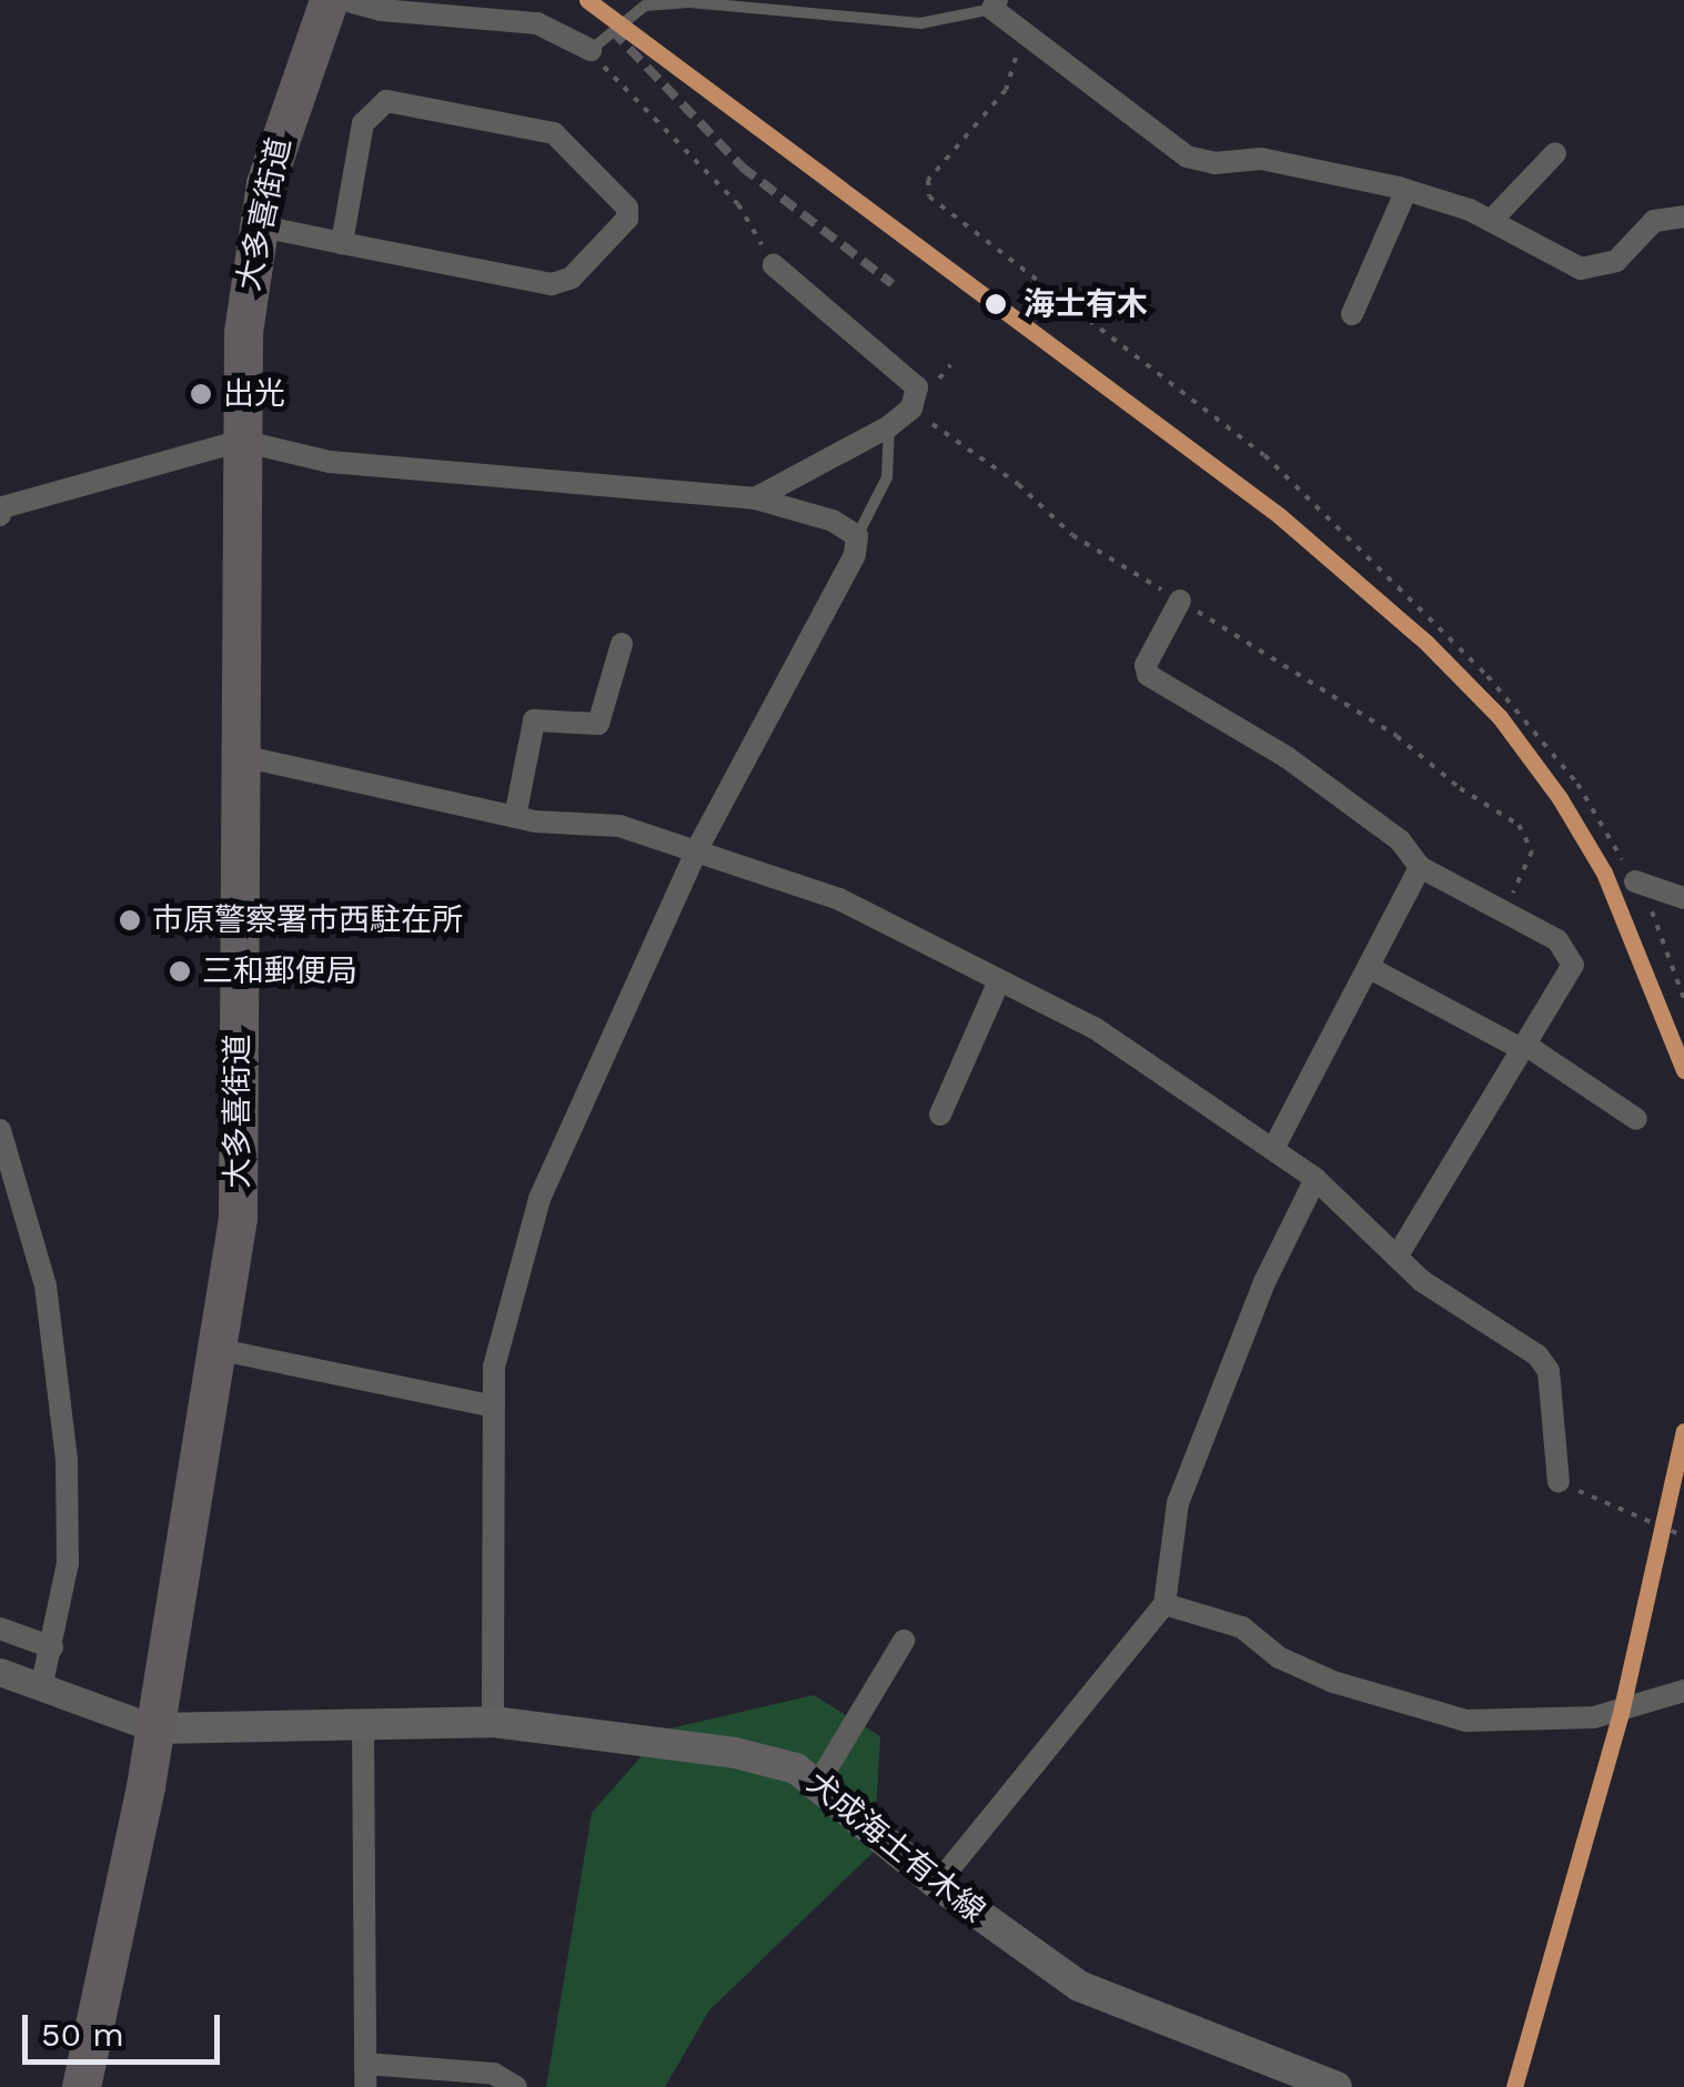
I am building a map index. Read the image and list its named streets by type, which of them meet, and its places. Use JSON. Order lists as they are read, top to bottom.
{
  "streets": {
    "highway": ["大多喜街道"],
    "main road": ["犬成海士有木線"]
  },
  "crossings": [
    ["大多喜街道", "犬成海士有木線"]
  ],
  "places": [
    "海士有木",
    "出光",
    "市原警察署市西駐在所",
    "三和郵便局"
  ],
  "scale_bar": "50 m"
}
